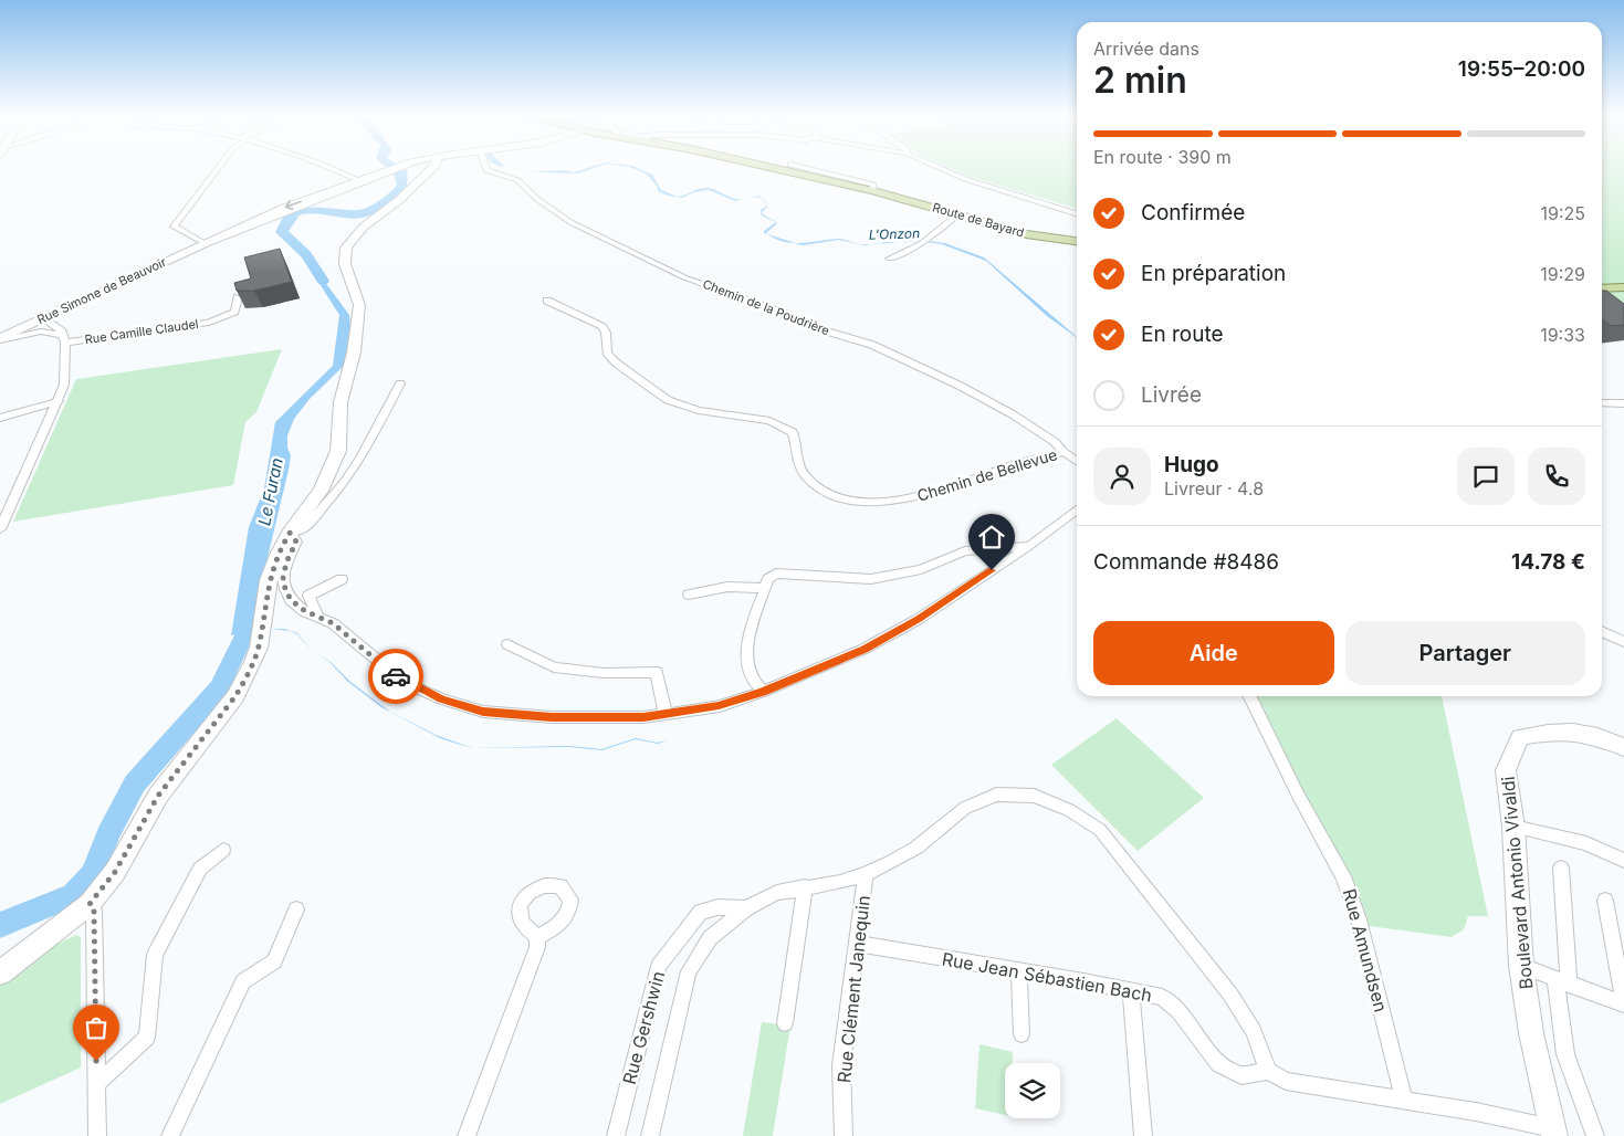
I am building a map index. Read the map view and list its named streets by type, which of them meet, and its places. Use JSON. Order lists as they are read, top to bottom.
{
  "streets": {
    "main road": ["Route de Bayard", "Rue Simone de Beauvoir", "Boulevard Antonio Vivaldi"],
    "street": [
      "Chemin de la Poudrière",
      "Rue Camille Claudel",
      "Chemin de Bellevue",
      "Rue Amundsen",
      "Rue Jean Sébastien Bach",
      "Rue Clément Janequin",
      "Rue Gershwin"
    ]
  },
  "crossings": [
    ["Chemin de la Poudrière", "Chemin de Bellevue"],
    ["Rue Jean Sébastien Bach", "Rue Clément Janequin"]
  ],
  "water": ["L'Onzon", "Le Furan"],
  "page": {
    "heading": ["2 min", "Arrivée dans", "19:55–20:00"],
    "panel": [
      "Hugo",
      "Livreur · 4.8",
      "Commande #8486",
      "14.78 €"
    ],
    "bar": "En route · 390 m",
    "list": [
      ["Confirmée", "19:25"],
      ["En préparation", "19:29"],
      ["En route", "19:33"],
      "Livrée"
    ],
    "buttons": ["Aide", "Partager"]
  }
}
